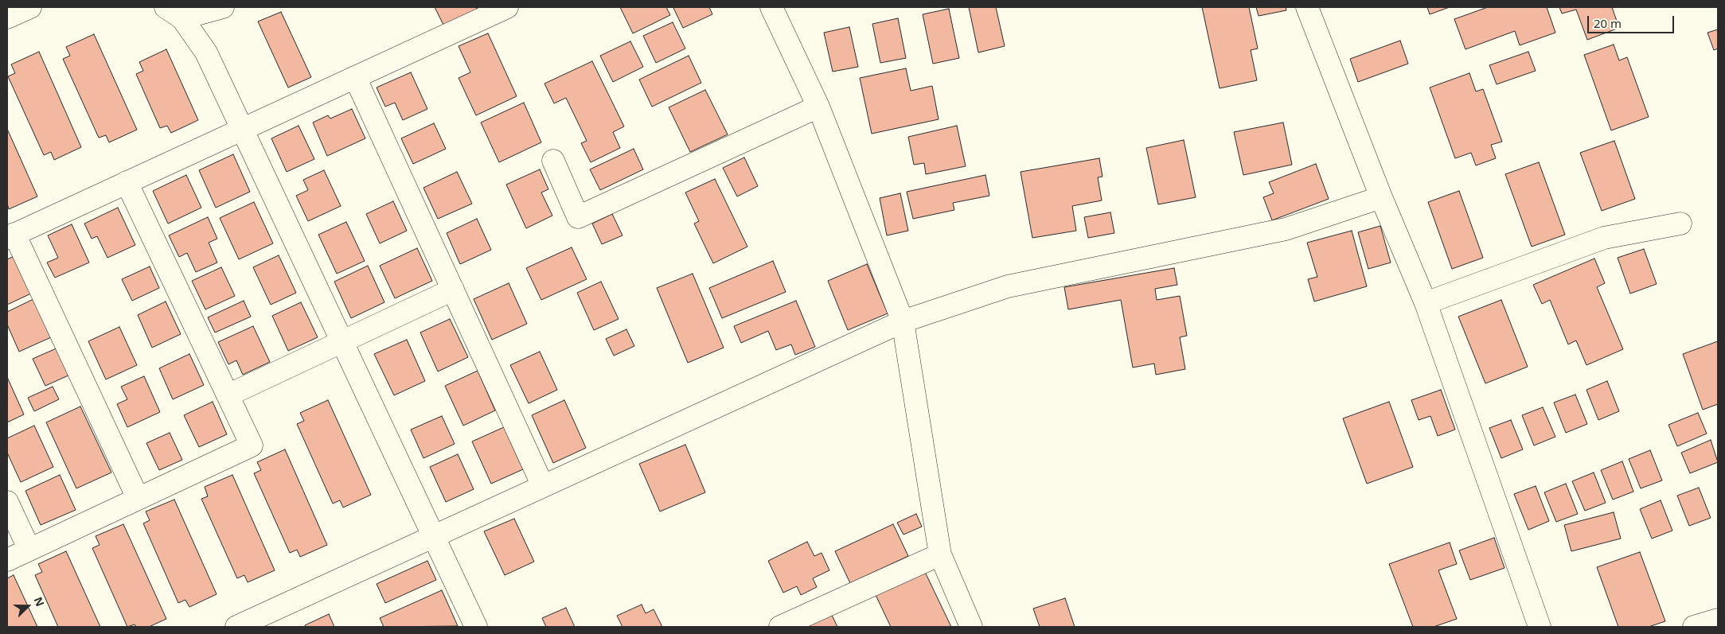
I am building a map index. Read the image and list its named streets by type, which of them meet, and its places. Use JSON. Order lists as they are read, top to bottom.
{
  "scale_bar": "20 m",
  "north": "right"
}
